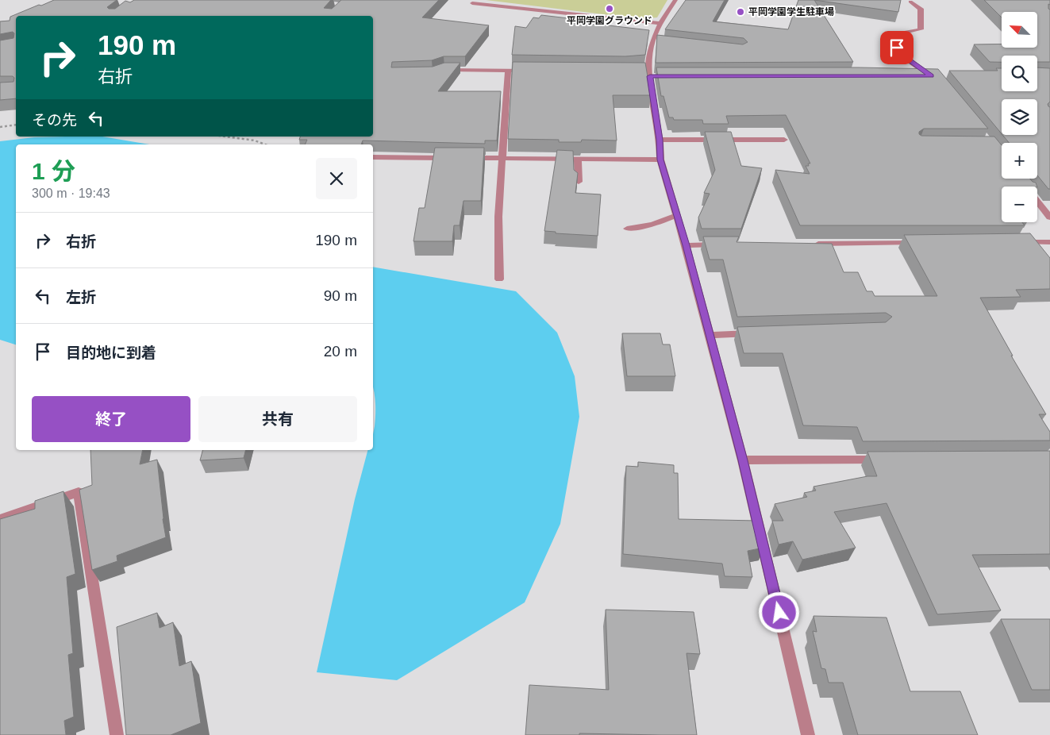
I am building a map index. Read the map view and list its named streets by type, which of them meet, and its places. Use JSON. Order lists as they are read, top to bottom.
{
  "places": ["平岡学園グラウンド", "平岡学園学生駐車場"],
  "north": "top left",
  "page": {
    "map_buttons": ["+", "−"],
    "turn": ["190 m", "右折"],
    "then": "その先",
    "heading": ["1 分", "300 m · 19:43"],
    "list": [
      {
        "name": "右折",
        "value": "190 m"
      },
      {
        "name": "左折",
        "value": "90 m"
      },
      {
        "name": "目的地に到着",
        "value": "20 m"
      }
    ],
    "buttons": ["終了", "共有"]
  }
}
